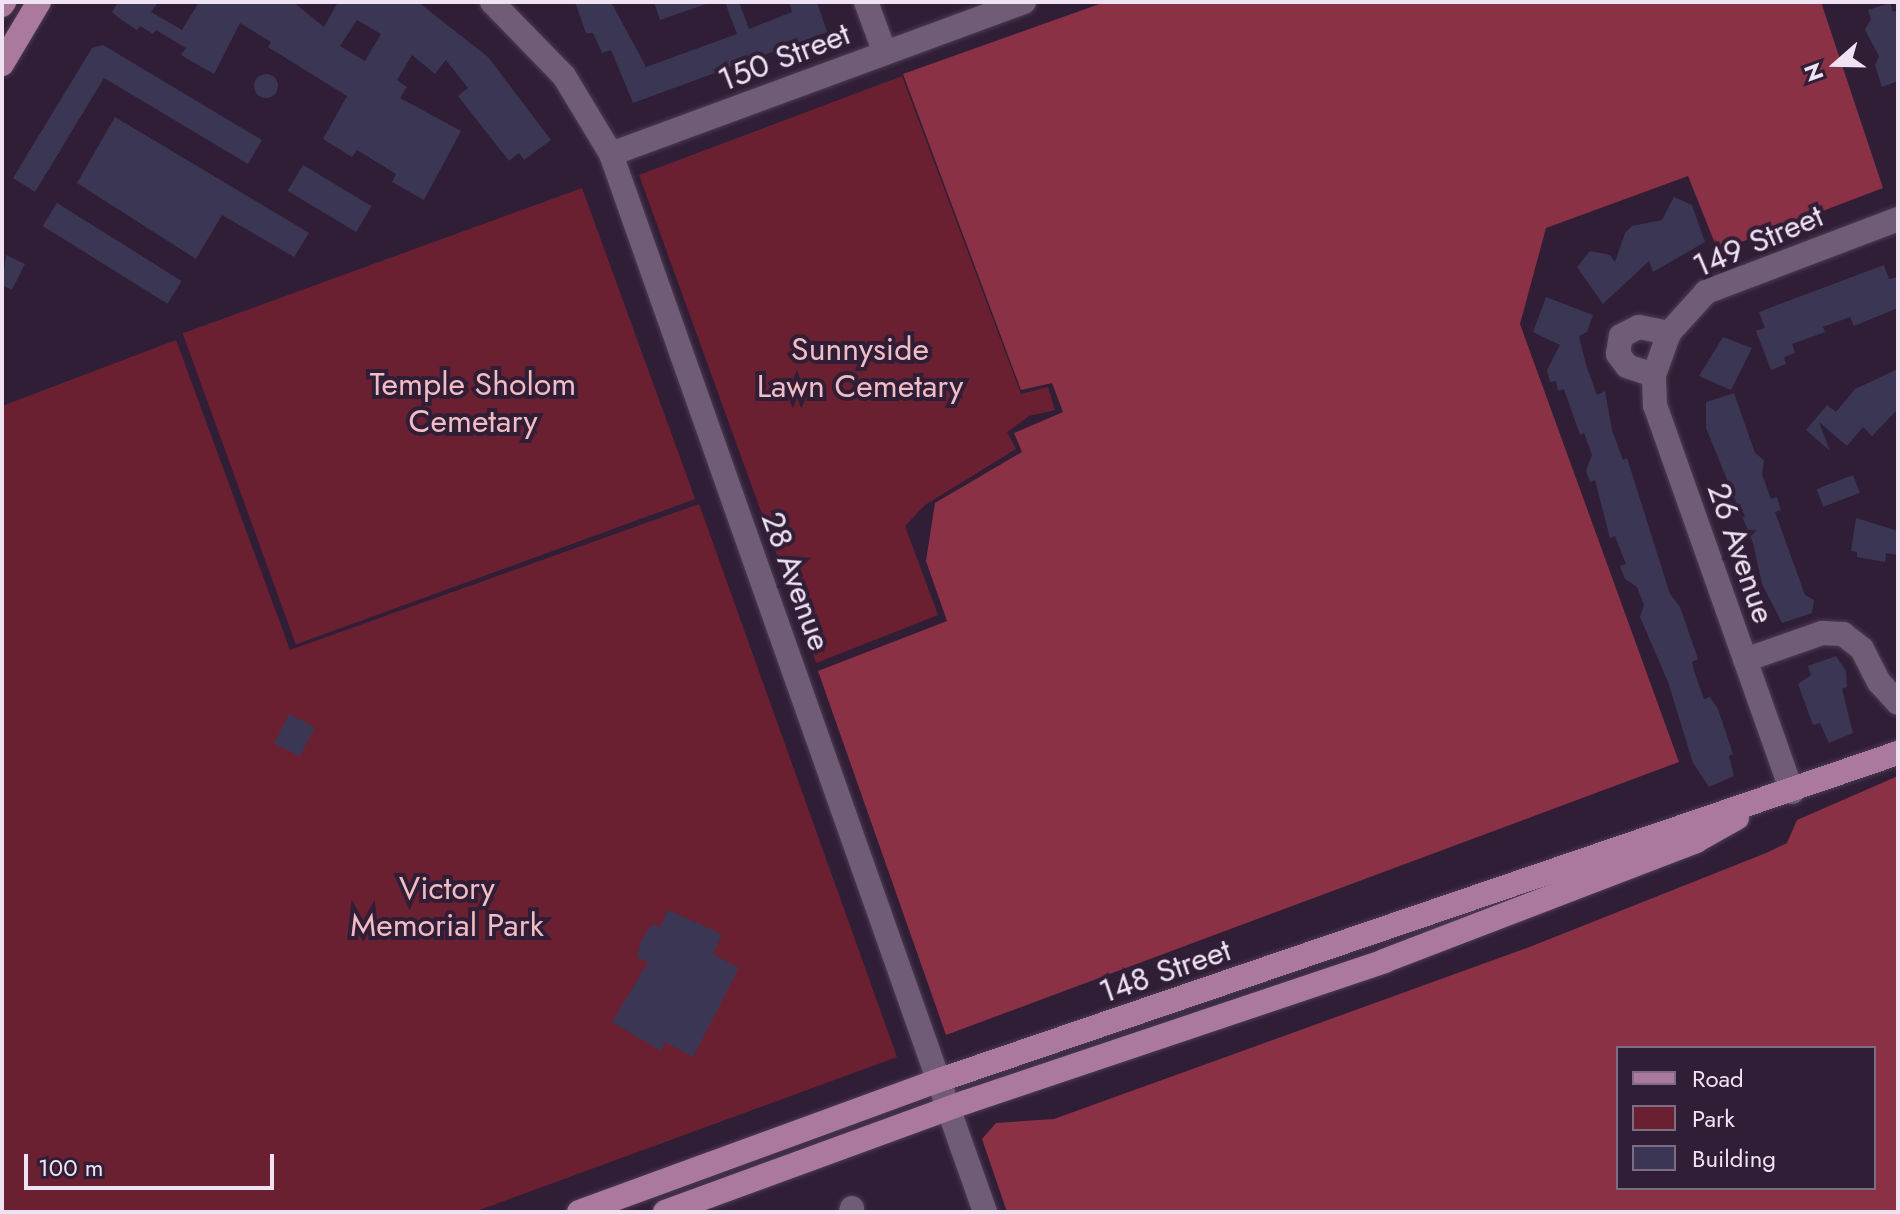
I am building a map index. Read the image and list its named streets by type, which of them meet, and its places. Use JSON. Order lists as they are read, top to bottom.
{
  "streets": {
    "main road": ["148 Street"],
    "street": [
      "150 Street",
      "149 Street",
      "26 Avenue",
      "28 Avenue"
    ]
  },
  "crossings": [
    ["150 Street", "28 Avenue"],
    ["149 Street", "26 Avenue"],
    ["26 Avenue", "148 Street"],
    ["28 Avenue", "148 Street"]
  ],
  "parks": ["Sunnyside Lawn Cemetary", "Temple Sholom Cemetary", "Victory Memorial Park"],
  "legend": ["Road", "Park", "Building"],
  "scale_bar": "100 m",
  "north": "left"
}
